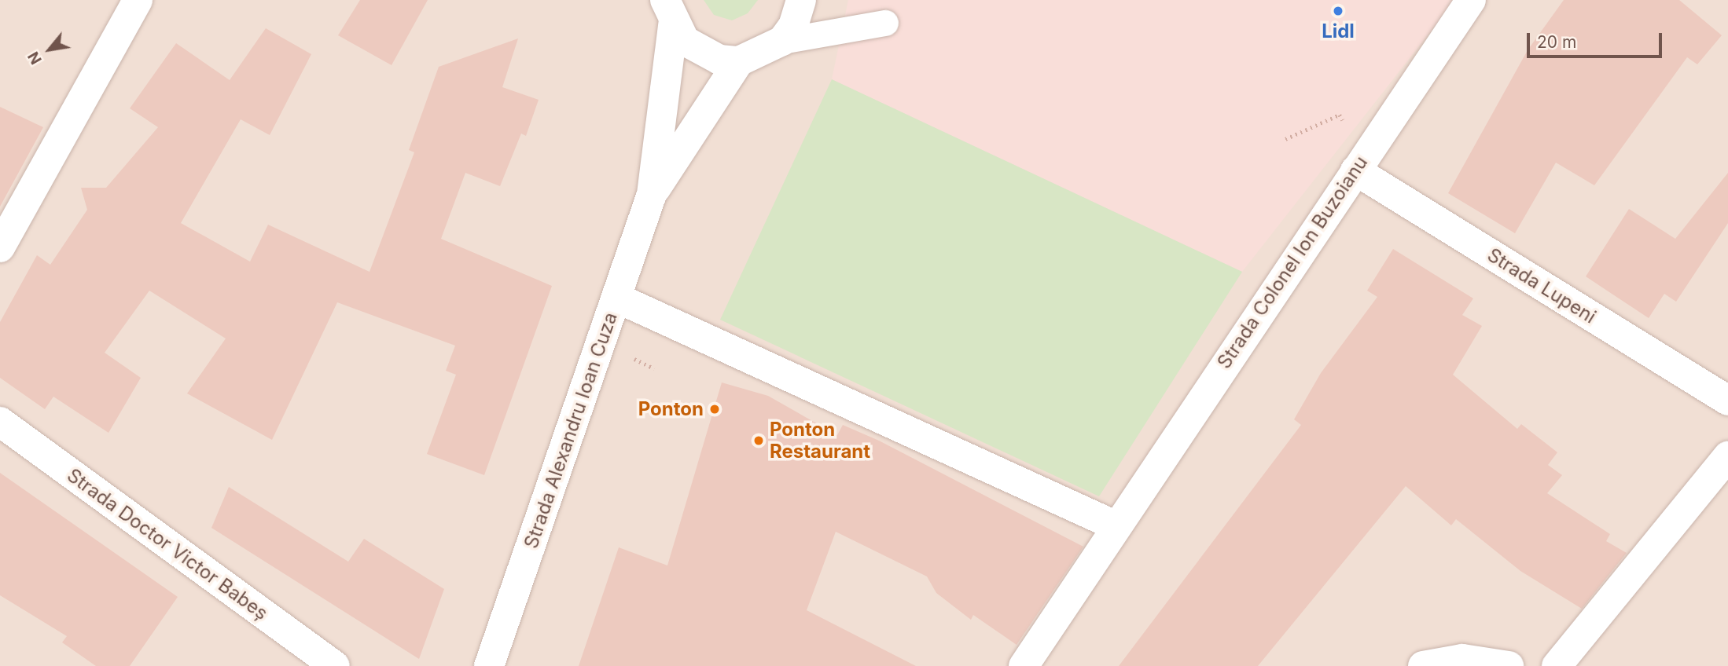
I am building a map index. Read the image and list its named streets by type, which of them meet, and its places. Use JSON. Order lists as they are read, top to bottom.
{
  "streets": {
    "street": [
      "Strada Colonel Ion Buzoianu",
      "Strada Lupeni",
      "Strada Alexandru Ioan Cuza",
      "Strada Doctor Victor Babeș"
    ]
  },
  "crossings": [
    ["Strada Colonel Ion Buzoianu", "Strada Lupeni"]
  ],
  "places": ["Lidl", "Ponton", "Ponton Restaurant"],
  "scale_bar": "20 m",
  "north": "bottom left"
}
